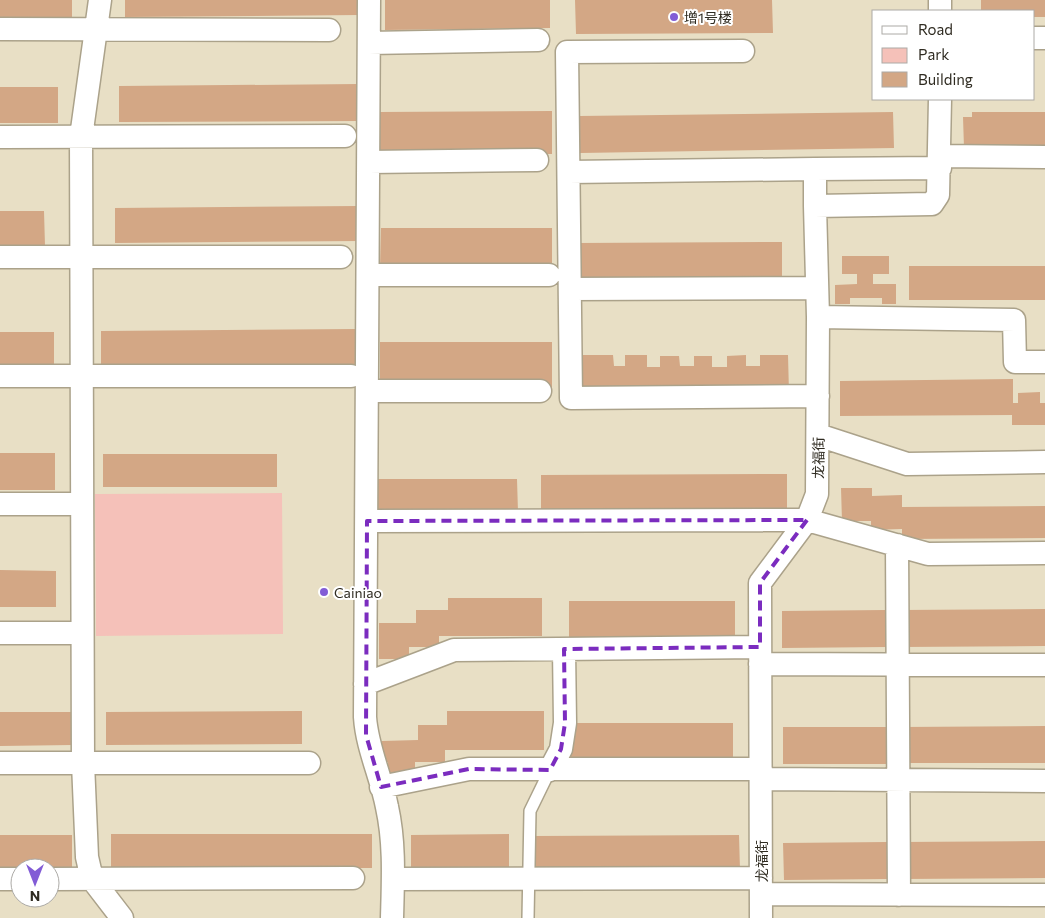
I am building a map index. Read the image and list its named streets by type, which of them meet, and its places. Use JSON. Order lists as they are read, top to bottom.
{
  "streets": {
    "street": ["龙福街"]
  },
  "places": ["增1号楼", "Cainiao"],
  "legend": ["Road", "Park", "Building"],
  "north": "bottom"
}
